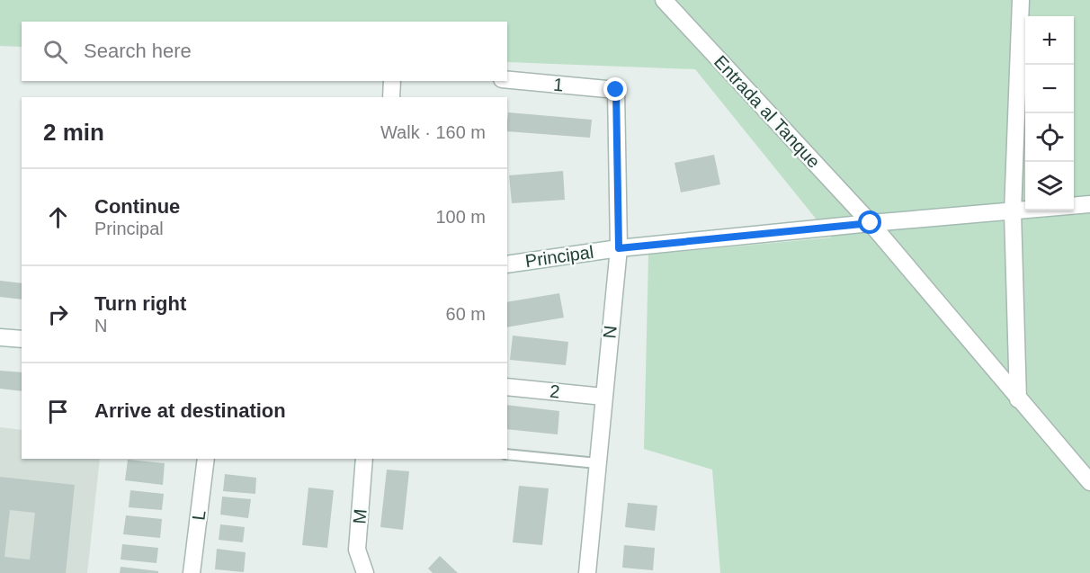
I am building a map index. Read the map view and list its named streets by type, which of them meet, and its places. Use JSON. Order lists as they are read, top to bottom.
{
  "streets": {
    "street": [
      "1",
      "Entrada al Tanque",
      "Principal",
      "N",
      "2",
      "L",
      "M"
    ]
  },
  "crossings": [
    ["1", "N"],
    ["Entrada al Tanque", "Principal"],
    ["Principal", "N"],
    ["N", "2"]
  ],
  "page": {
    "map_buttons": ["+", "−"],
    "search": "Search here",
    "heading": ["2 min", "Walk · 160 m"],
    "list": [
      ["Continue", "Principal", "100 m"],
      ["Turn right", "N", "60 m"],
      "Arrive at destination"
    ]
  }
}
